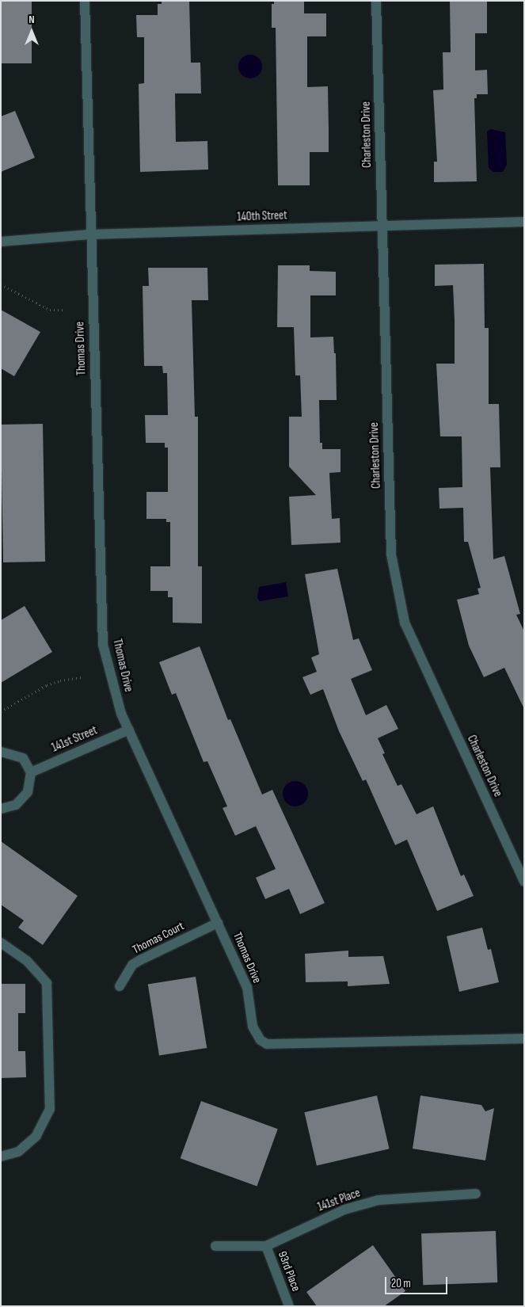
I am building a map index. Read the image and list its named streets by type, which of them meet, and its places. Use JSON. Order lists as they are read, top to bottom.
{
  "streets": {
    "street": [
      "Charleston Drive",
      "140th Street",
      "Thomas Drive",
      "141st Street",
      "Thomas Court",
      "141st Place",
      "93rd Place"
    ]
  },
  "crossings": [
    ["Charleston Drive", "140th Street"],
    ["140th Street", "Thomas Drive"],
    ["Thomas Drive", "141st Street"],
    ["Thomas Drive", "Thomas Court"],
    ["141st Place", "93rd Place"]
  ],
  "scale_bar": "20 m",
  "north": "top"
}
